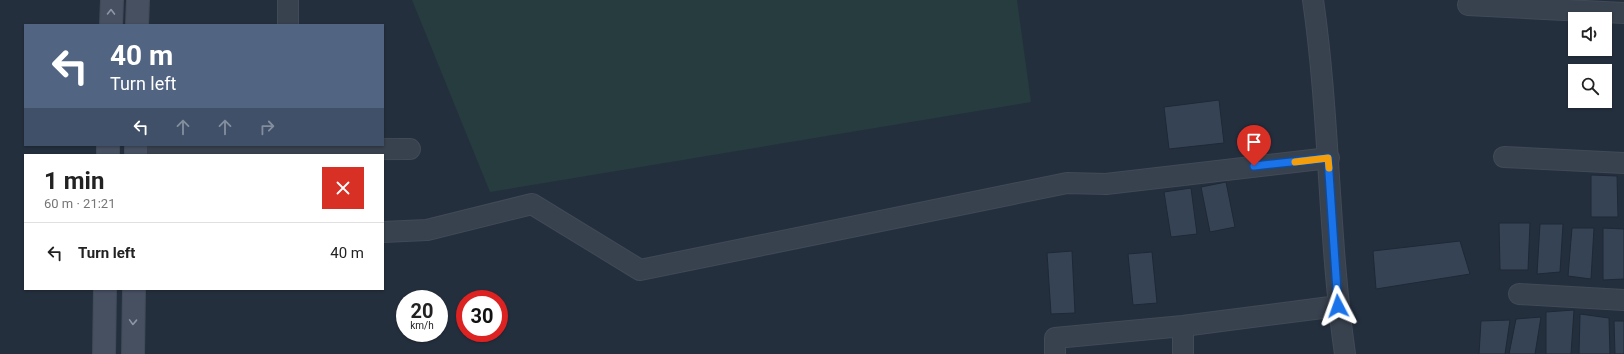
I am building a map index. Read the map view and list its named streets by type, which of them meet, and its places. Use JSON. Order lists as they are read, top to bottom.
{
  "page": {
    "turn": ["40 m", "Turn left"],
    "heading": ["1 min", "60 m · 21:21"],
    "list": [
      {
        "name": "Turn left",
        "value": "40 m"
      }
    ],
    "speed": "20 km/h",
    "limit": "30"
  }
}
